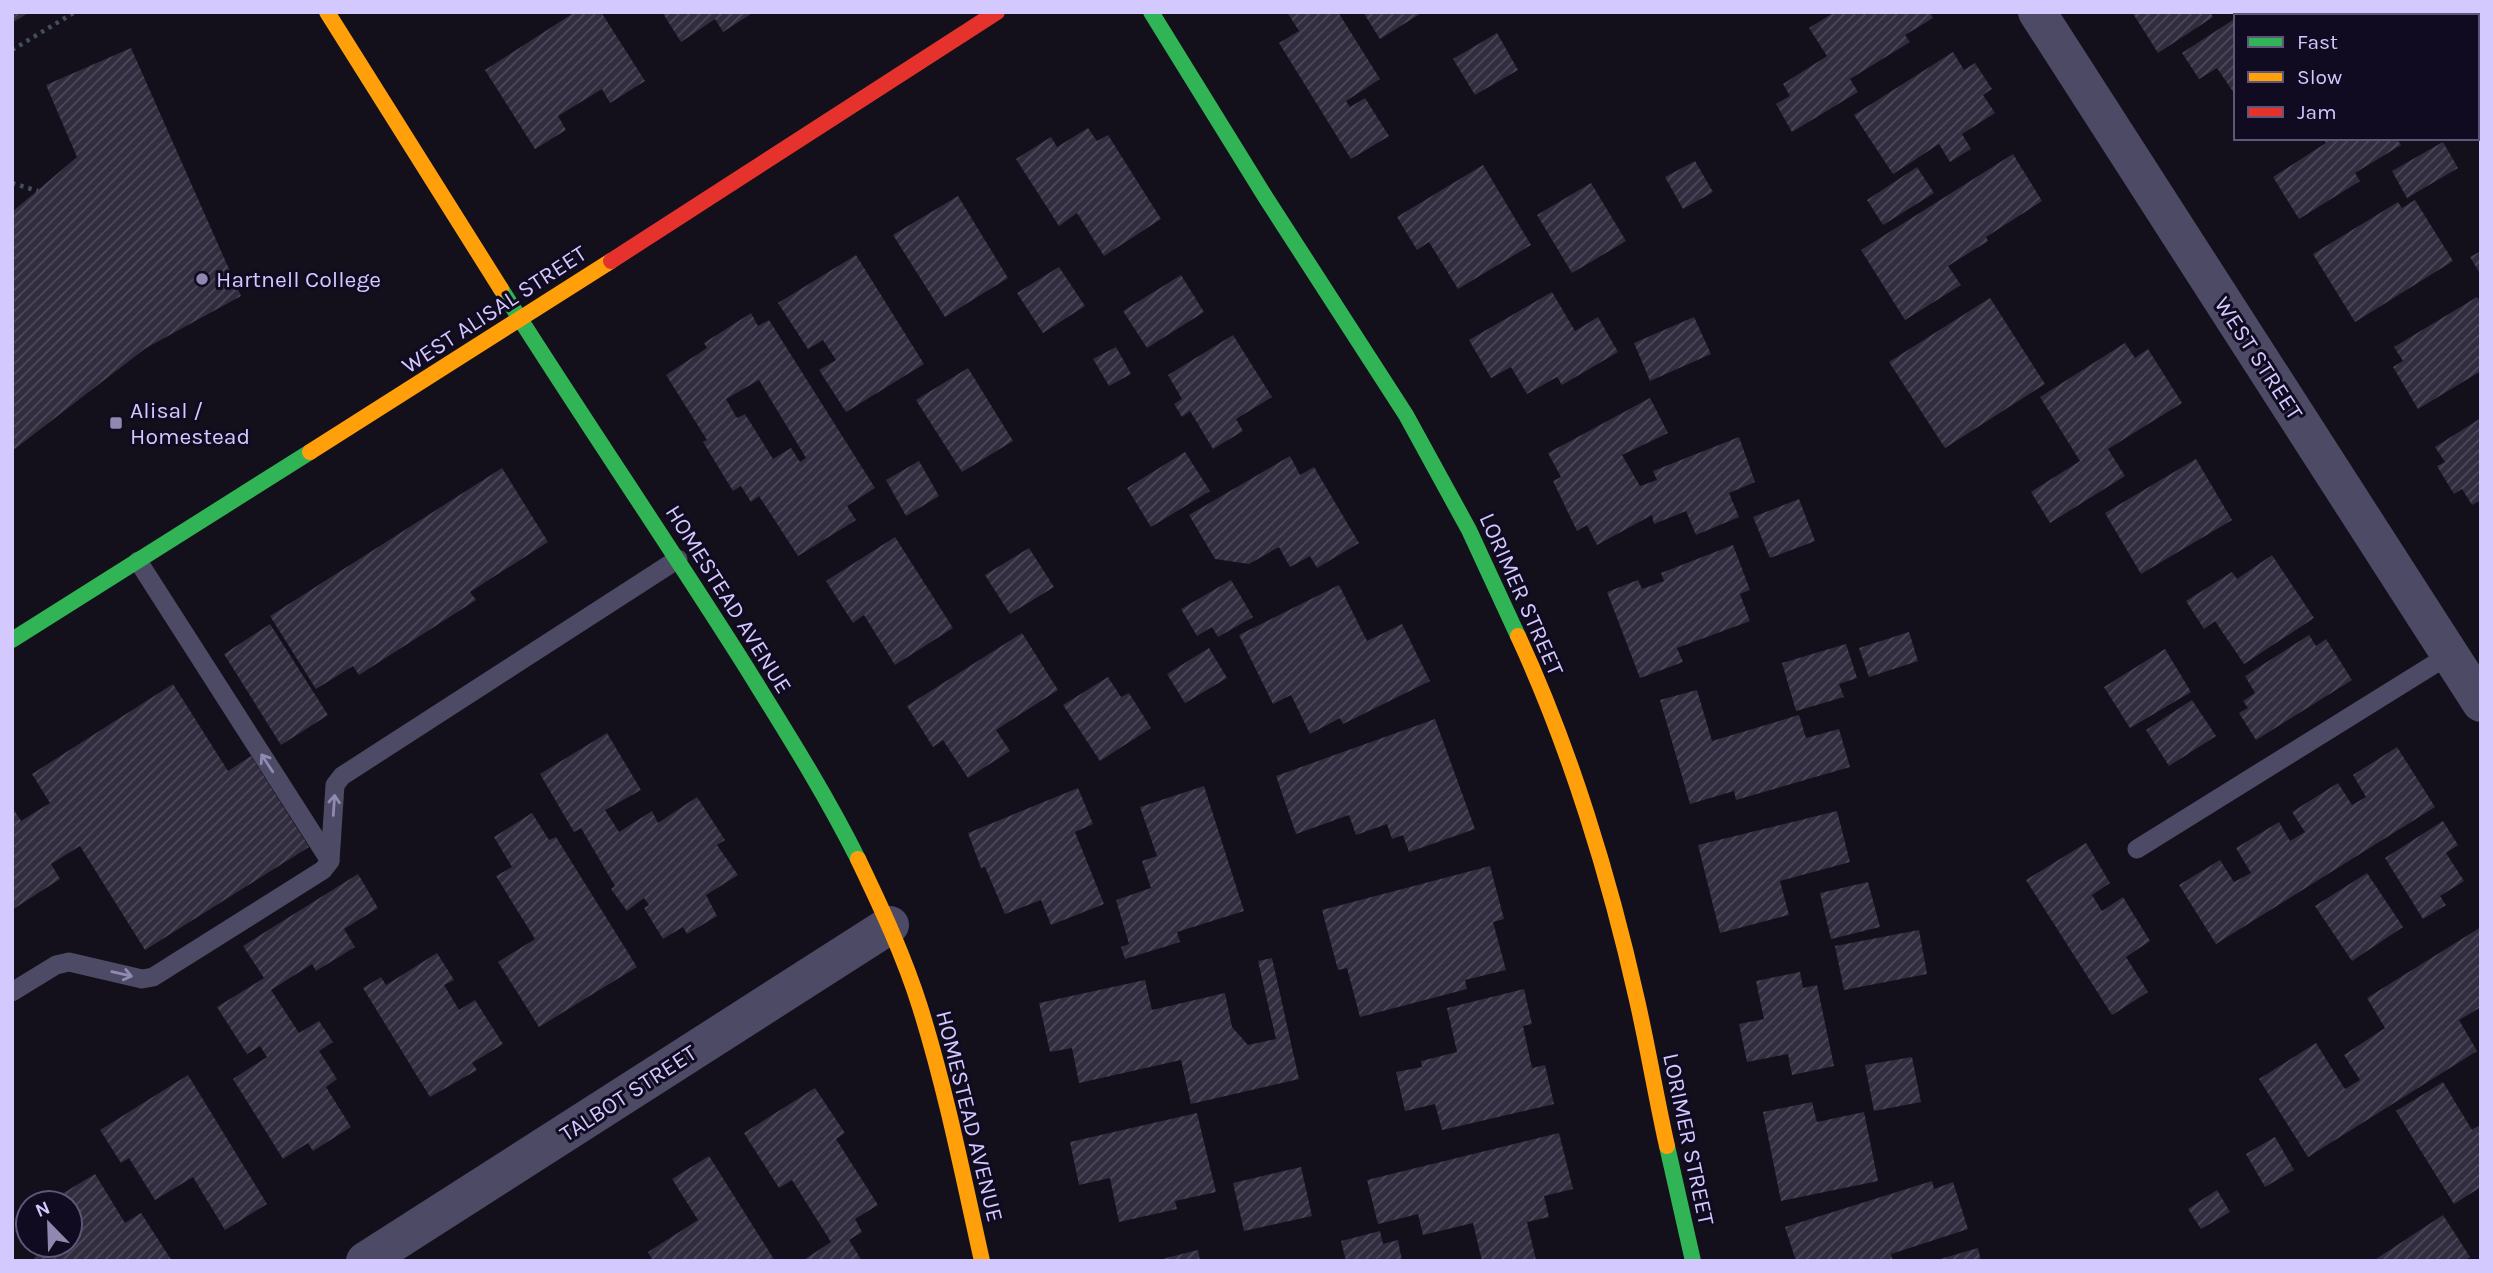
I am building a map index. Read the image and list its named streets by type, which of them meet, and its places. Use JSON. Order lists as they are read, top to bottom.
{
  "streets": {
    "street": [
      "WEST ALISAL STREET",
      "WEST STREET",
      "LORIMER STREET",
      "HOMESTEAD AVENUE",
      "TALBOT STREET"
    ]
  },
  "crossings": [
    ["WEST ALISAL STREET", "HOMESTEAD AVENUE"],
    ["HOMESTEAD AVENUE", "TALBOT STREET"]
  ],
  "places": {
    "other": ["Hartnell College"],
    "transit": ["Alisal / Homestead"]
  },
  "legend": ["Fast", "Slow", "Jam"],
  "north": "top left"
}
